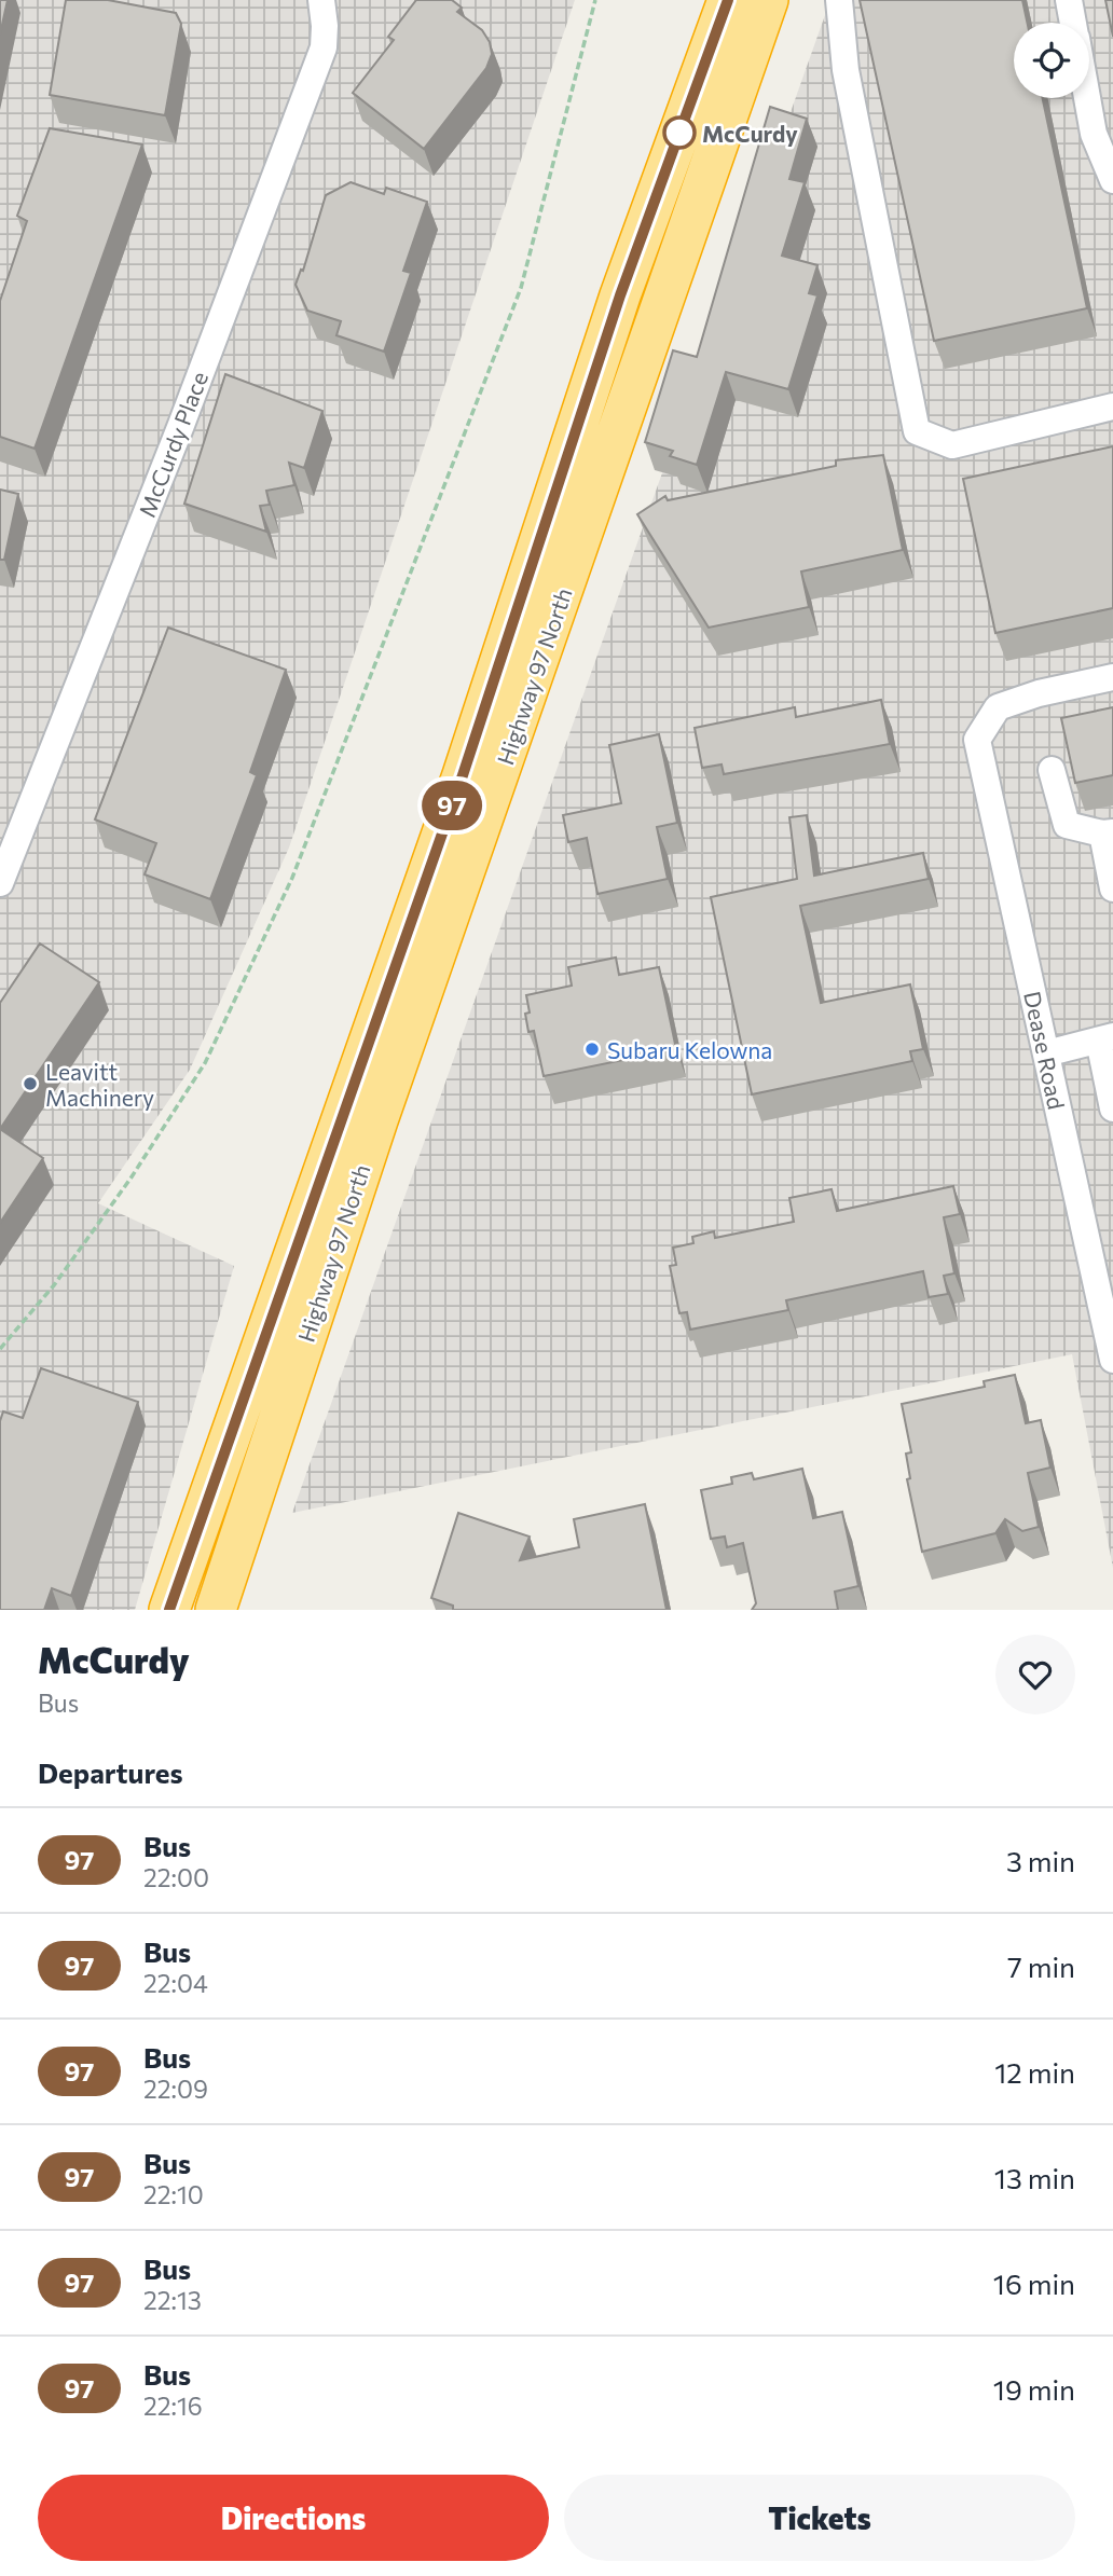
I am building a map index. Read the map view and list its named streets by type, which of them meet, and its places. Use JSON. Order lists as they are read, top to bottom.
{
  "streets": {
    "highway": ["Highway 97 North"],
    "street": ["McCurdy Place", "Dease Road"]
  },
  "places": ["McCurdy", "Subaru Kelowna", "Leavitt Machinery"],
  "lines": ["bus line 97"],
  "page": {
    "on_map": "97",
    "heading": [
      ["McCurdy", "Bus"],
      "Departures"
    ],
    "list": [
      {
        "mark": "97",
        "name": "Bus",
        "note": "22:00",
        "value": "3 min"
      },
      {
        "mark": "97",
        "name": "Bus",
        "note": "22:04",
        "value": "7 min"
      },
      {
        "mark": "97",
        "name": "Bus",
        "note": "22:09",
        "value": "12 min"
      },
      {
        "mark": "97",
        "name": "Bus",
        "note": "22:10",
        "value": "13 min"
      },
      {
        "mark": "97",
        "name": "Bus",
        "note": "22:13",
        "value": "16 min"
      },
      {
        "mark": "97",
        "name": "Bus",
        "note": "22:16",
        "value": "19 min"
      }
    ],
    "buttons": ["Directions", "Tickets"]
  }
}
